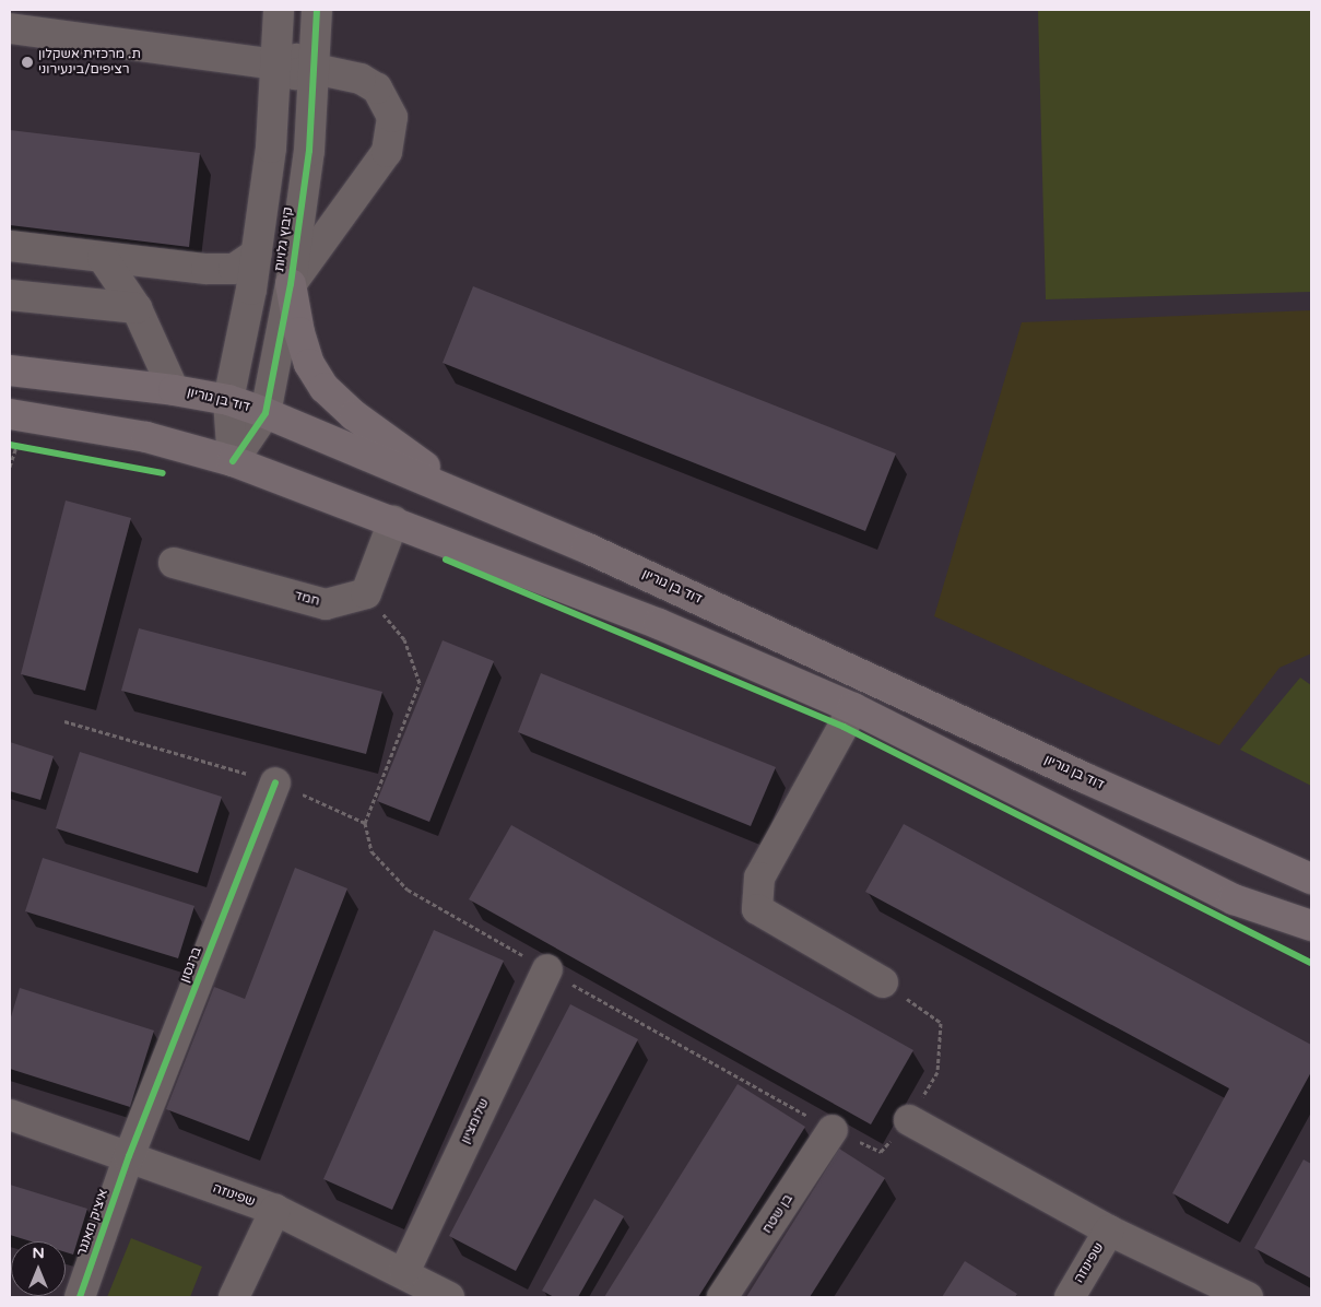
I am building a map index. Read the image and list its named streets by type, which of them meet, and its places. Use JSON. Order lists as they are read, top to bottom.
{
  "streets": {
    "main road": ["דוד בן גוריון"],
    "street": [
      "קיבוץ גלויות",
      "חמד",
      "ברגסון",
      "שלומציון",
      "שפינוזה",
      "בן שטח",
      "איציק מאנגר"
    ]
  },
  "crossings": [
    ["קיבוץ גלויות", "דוד בן גוריון"],
    ["ברגסון", "שפינוזה"],
    ["ברגסון", "איציק מאנגר"],
    ["שלומציון", "שפינוזה"],
    ["שפינוזה", "איציק מאנגר"]
  ],
  "places": ["ת. מרכזית אשקלון רציפים/בינעירוני"],
  "north": "top"
}
